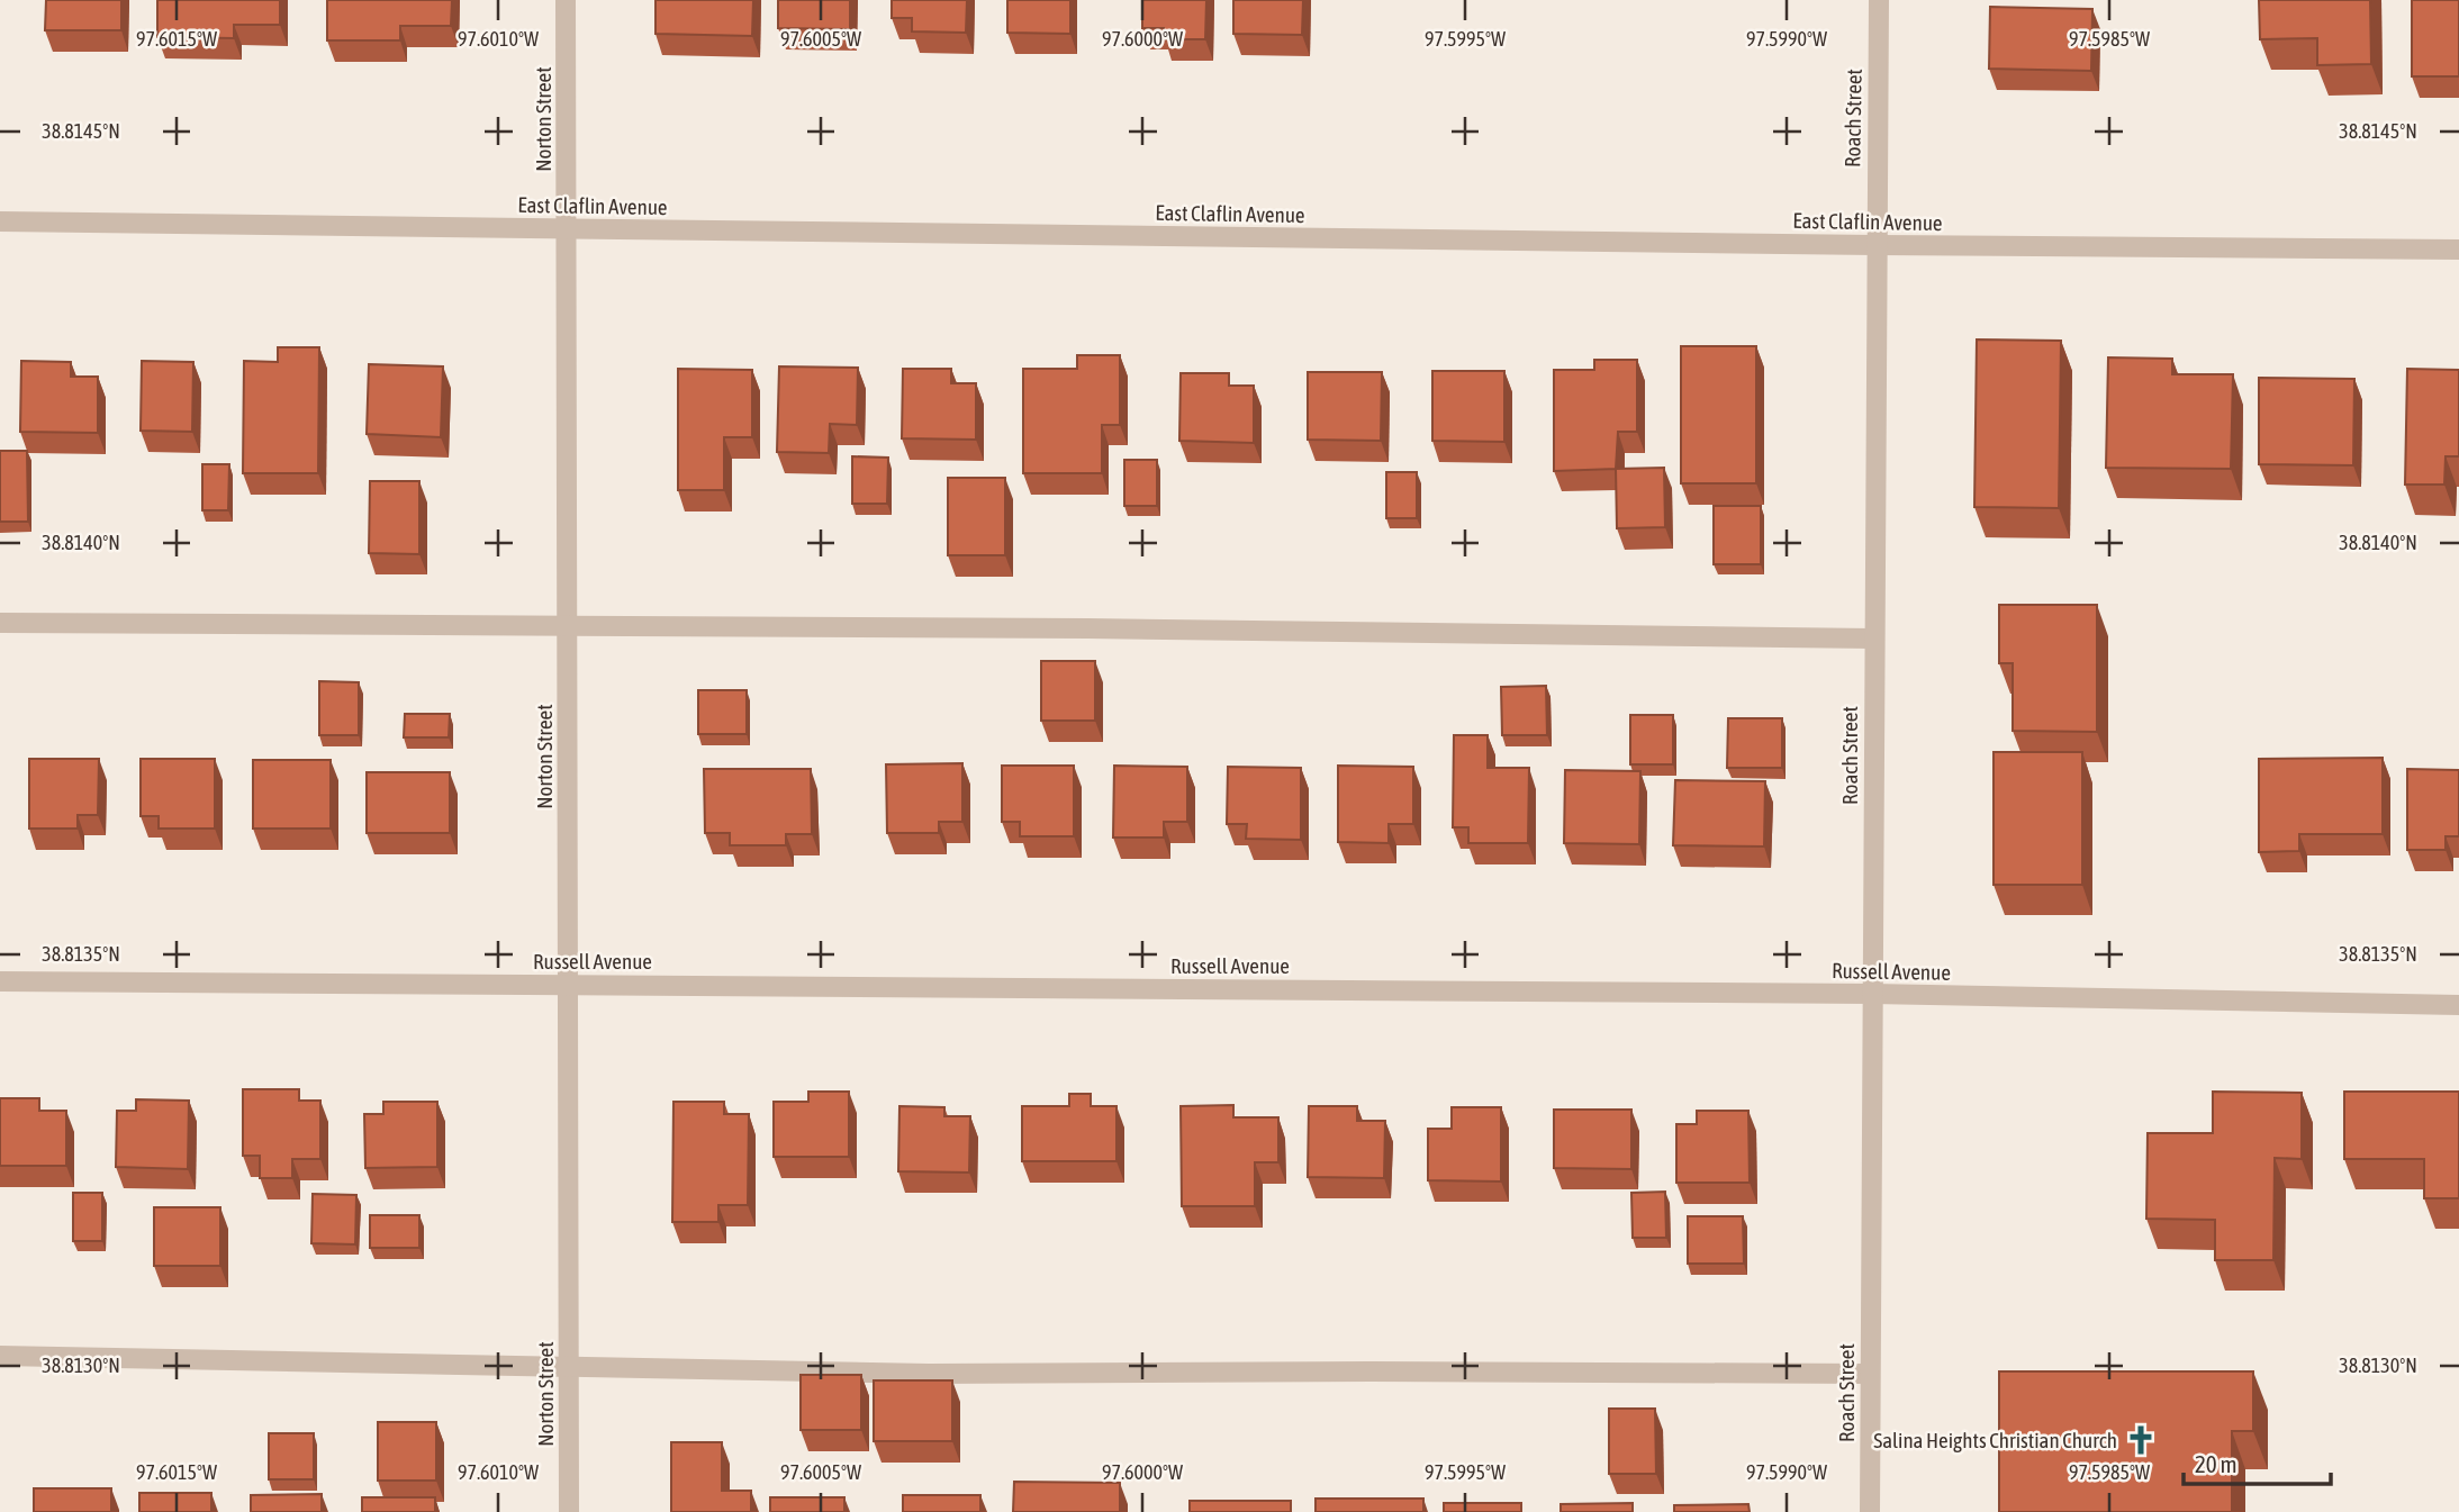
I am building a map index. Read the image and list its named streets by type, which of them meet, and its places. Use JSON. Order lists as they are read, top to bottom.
{
  "streets": {
    "street": [
      "Roach Street",
      "Norton Street",
      "East Claflin Avenue",
      "Russell Avenue"
    ]
  },
  "crossings": [
    ["Roach Street", "East Claflin Avenue"],
    ["Roach Street", "Russell Avenue"],
    ["Norton Street", "East Claflin Avenue"],
    ["Norton Street", "Russell Avenue"]
  ],
  "places": {
    "church": ["Salina Heights Christian Church"]
  },
  "scale_bar": "20 m",
  "coordinates": [
    "97.6015°W",
    "97.6010°W",
    "97.6005°W",
    "97.6000°W",
    "97.5995°W",
    "97.5990°W",
    "97.5985°W",
    "38.8145°N",
    "38.8140°N",
    "38.8135°N",
    "38.8130°N"
  ]
}
